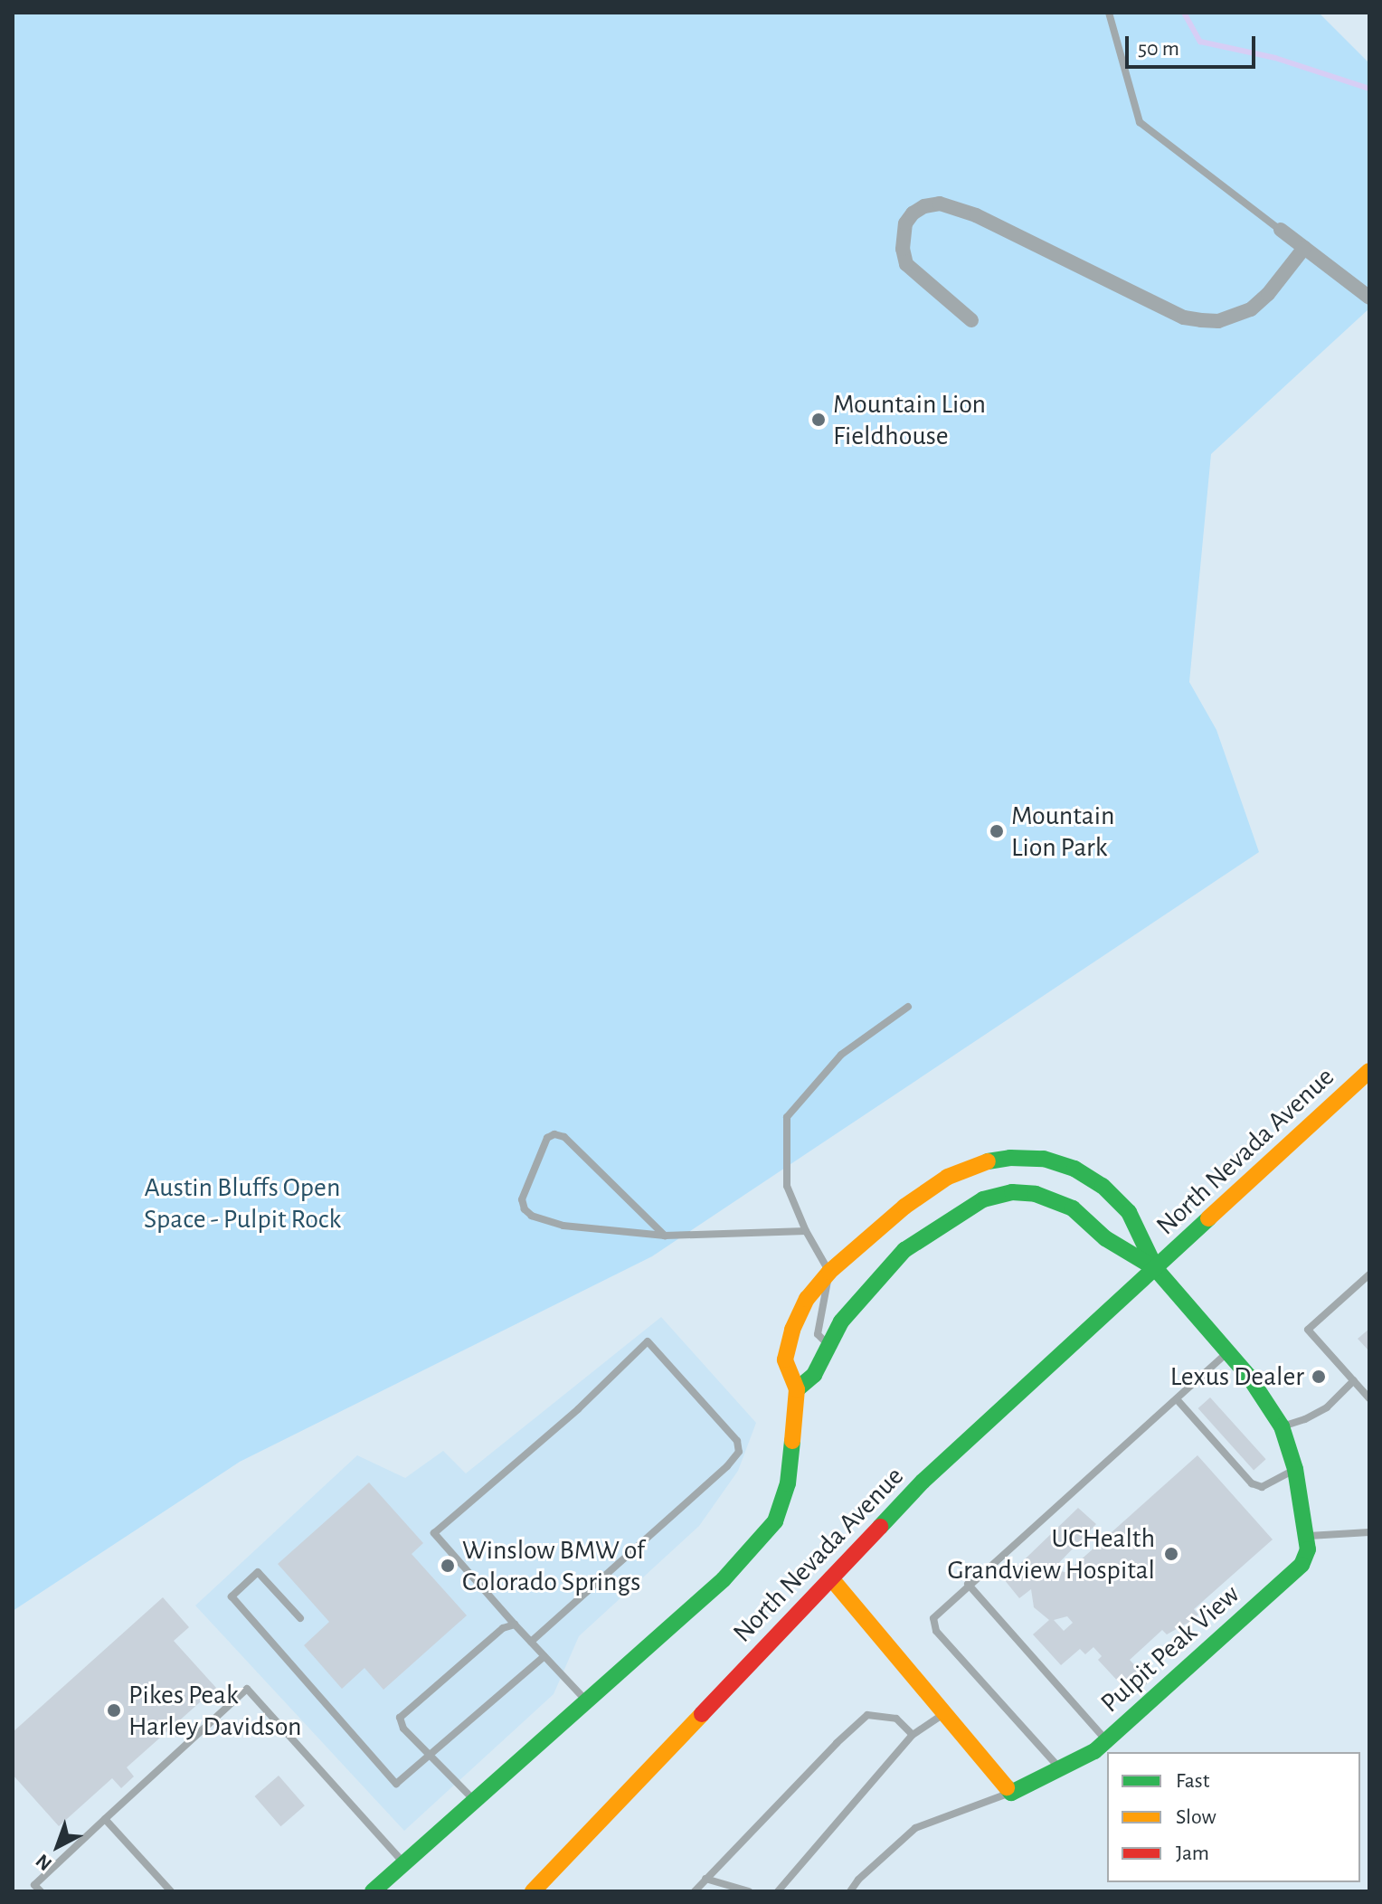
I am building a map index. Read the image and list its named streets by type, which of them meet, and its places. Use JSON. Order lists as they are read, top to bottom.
{
  "streets": {
    "main road": ["North Nevada Avenue", "Pulpit Peak View"]
  },
  "crossings": [
    ["North Nevada Avenue", "Pulpit Peak View"]
  ],
  "parks": ["Austin Bluffs Open Space - Pulpit Rock"],
  "places": [
    "Mountain Lion Fieldhouse",
    "Mountain Lion Park",
    "Lexus Dealer",
    "UCHealth Grandview Hospital",
    "Winslow BMW of Colorado Springs",
    "Pikes Peak Harley Davidson"
  ],
  "legend": ["Fast", "Slow", "Jam"],
  "scale_bar": "50 m",
  "north": "bottom left"
}
